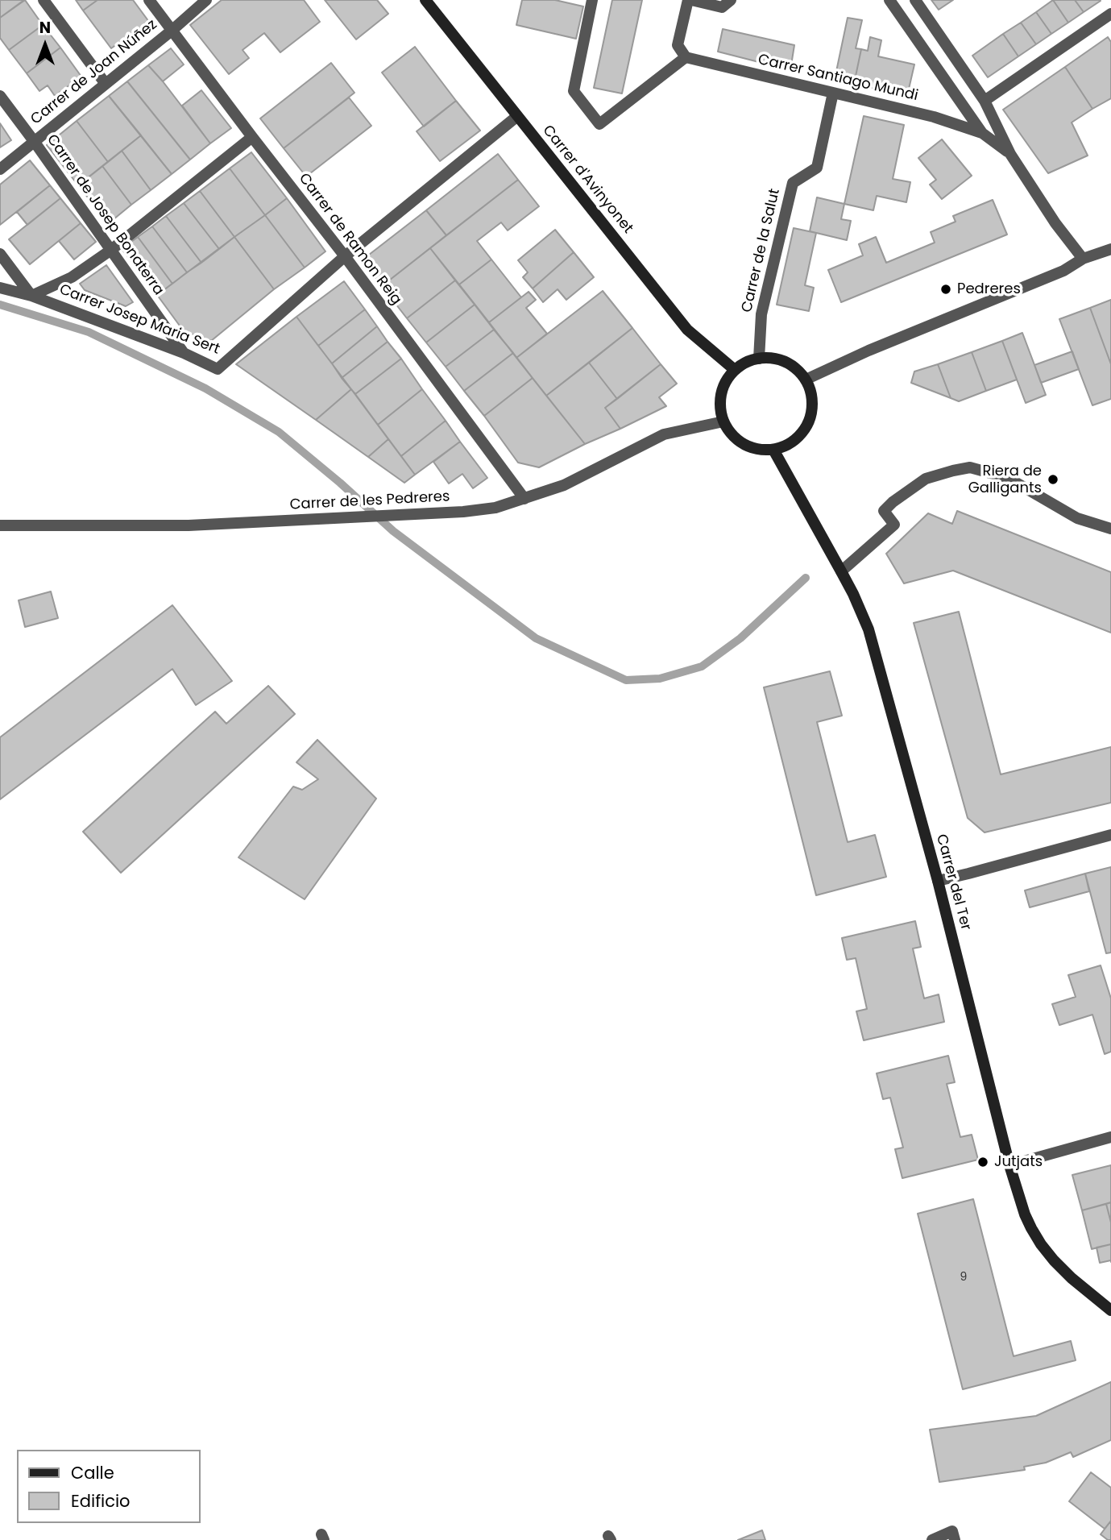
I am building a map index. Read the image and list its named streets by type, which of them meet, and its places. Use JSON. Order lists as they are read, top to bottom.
{
  "streets": {
    "street": [
      "Carrer de Joan Núñez",
      "Carrer Santiago Mundi",
      "Carrer d'Avinyonet",
      "Carrer de Josep Bonaterra",
      "Carrer de Ramon Reig",
      "Carrer de la Salut",
      "Carrer Josep Maria Sert",
      "Carrer de les Pedreres",
      "Carrer del Ter"
    ]
  },
  "crossings": [
    ["Carrer de Joan Núñez", "Carrer de Josep Bonaterra"],
    ["Carrer de Joan Núñez", "Carrer de Ramon Reig"],
    ["Carrer Santiago Mundi", "Carrer de la Salut"],
    ["Carrer d'Avinyonet", "Carrer de la Salut"],
    ["Carrer d'Avinyonet", "Carrer Josep Maria Sert"],
    ["Carrer d'Avinyonet", "Carrer de les Pedreres"],
    ["Carrer d'Avinyonet", "Carrer del Ter"],
    ["Carrer de Josep Bonaterra", "Carrer Josep Maria Sert"],
    ["Carrer de Ramon Reig", "Carrer Josep Maria Sert"],
    ["Carrer de Ramon Reig", "Carrer de les Pedreres"],
    ["Carrer de la Salut", "Carrer de les Pedreres"],
    ["Carrer de la Salut", "Carrer del Ter"],
    ["Carrer de les Pedreres", "Carrer del Ter"]
  ],
  "places": ["Pedreres", "Riera de Galligants", "Jutjats"],
  "house_numbers": ["9"],
  "legend": ["Calle", "Edificio"],
  "north": "top"
}
